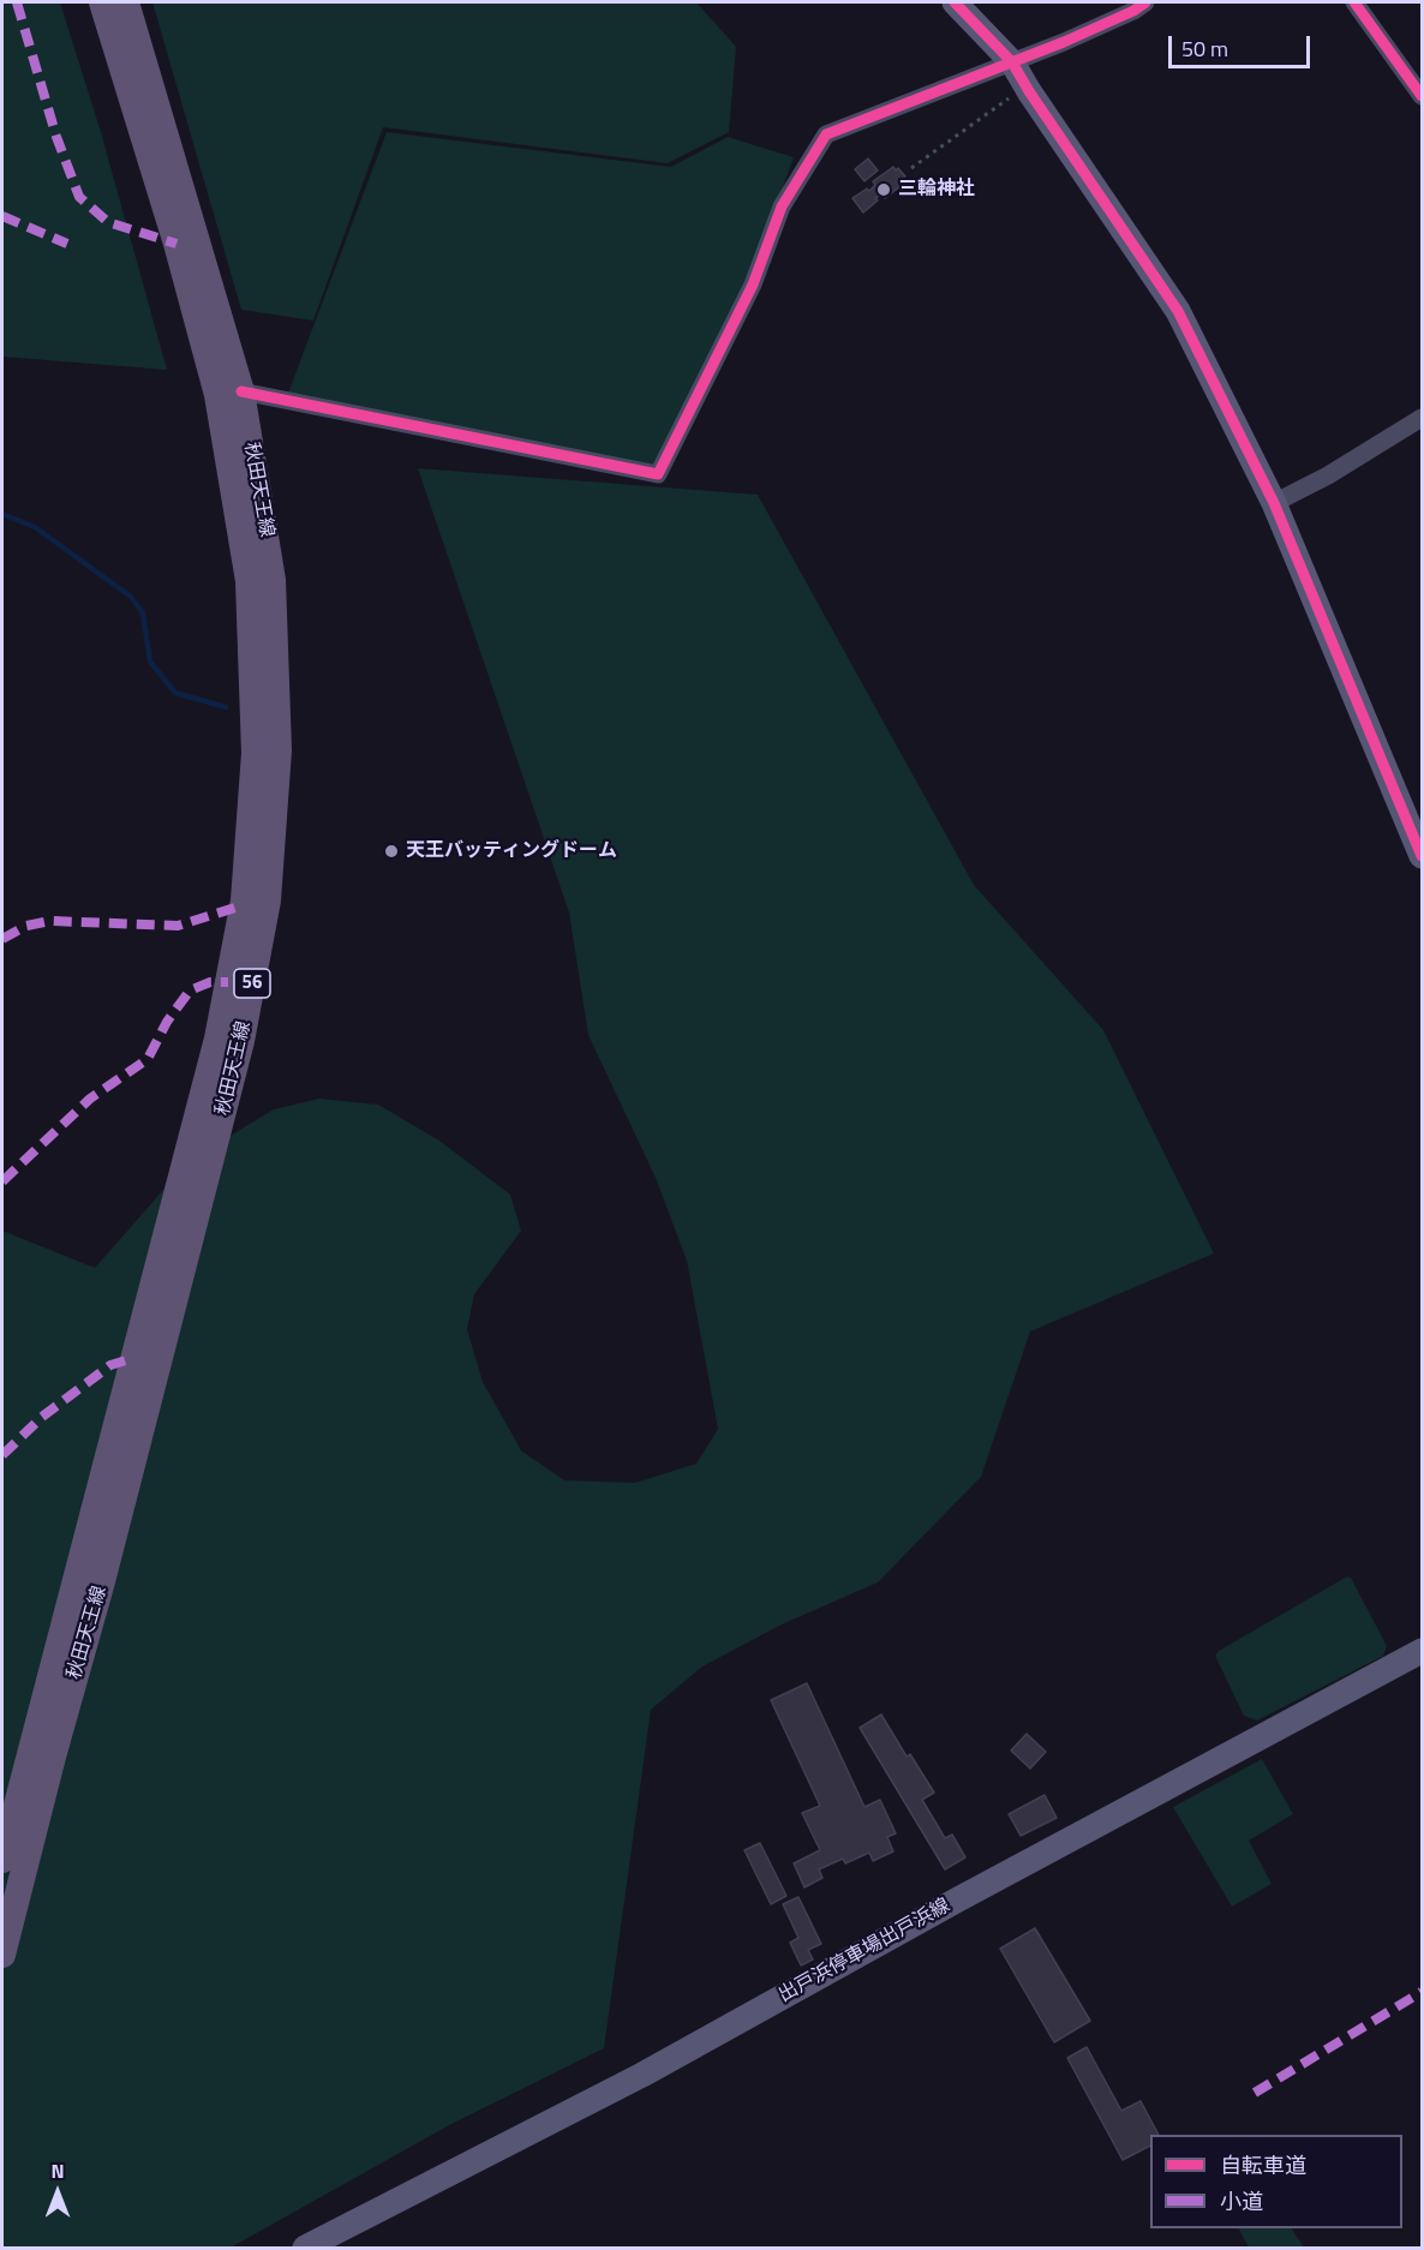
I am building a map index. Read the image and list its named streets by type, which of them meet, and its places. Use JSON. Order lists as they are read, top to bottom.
{
  "streets": {
    "main road": ["秋田天王線", "56", "出戸浜停車場出戸浜線"]
  },
  "places": ["三輪神社", "天王バッティングドーム"],
  "legend": ["自転車道", "小道"],
  "scale_bar": "50 m",
  "north": "top"
}
